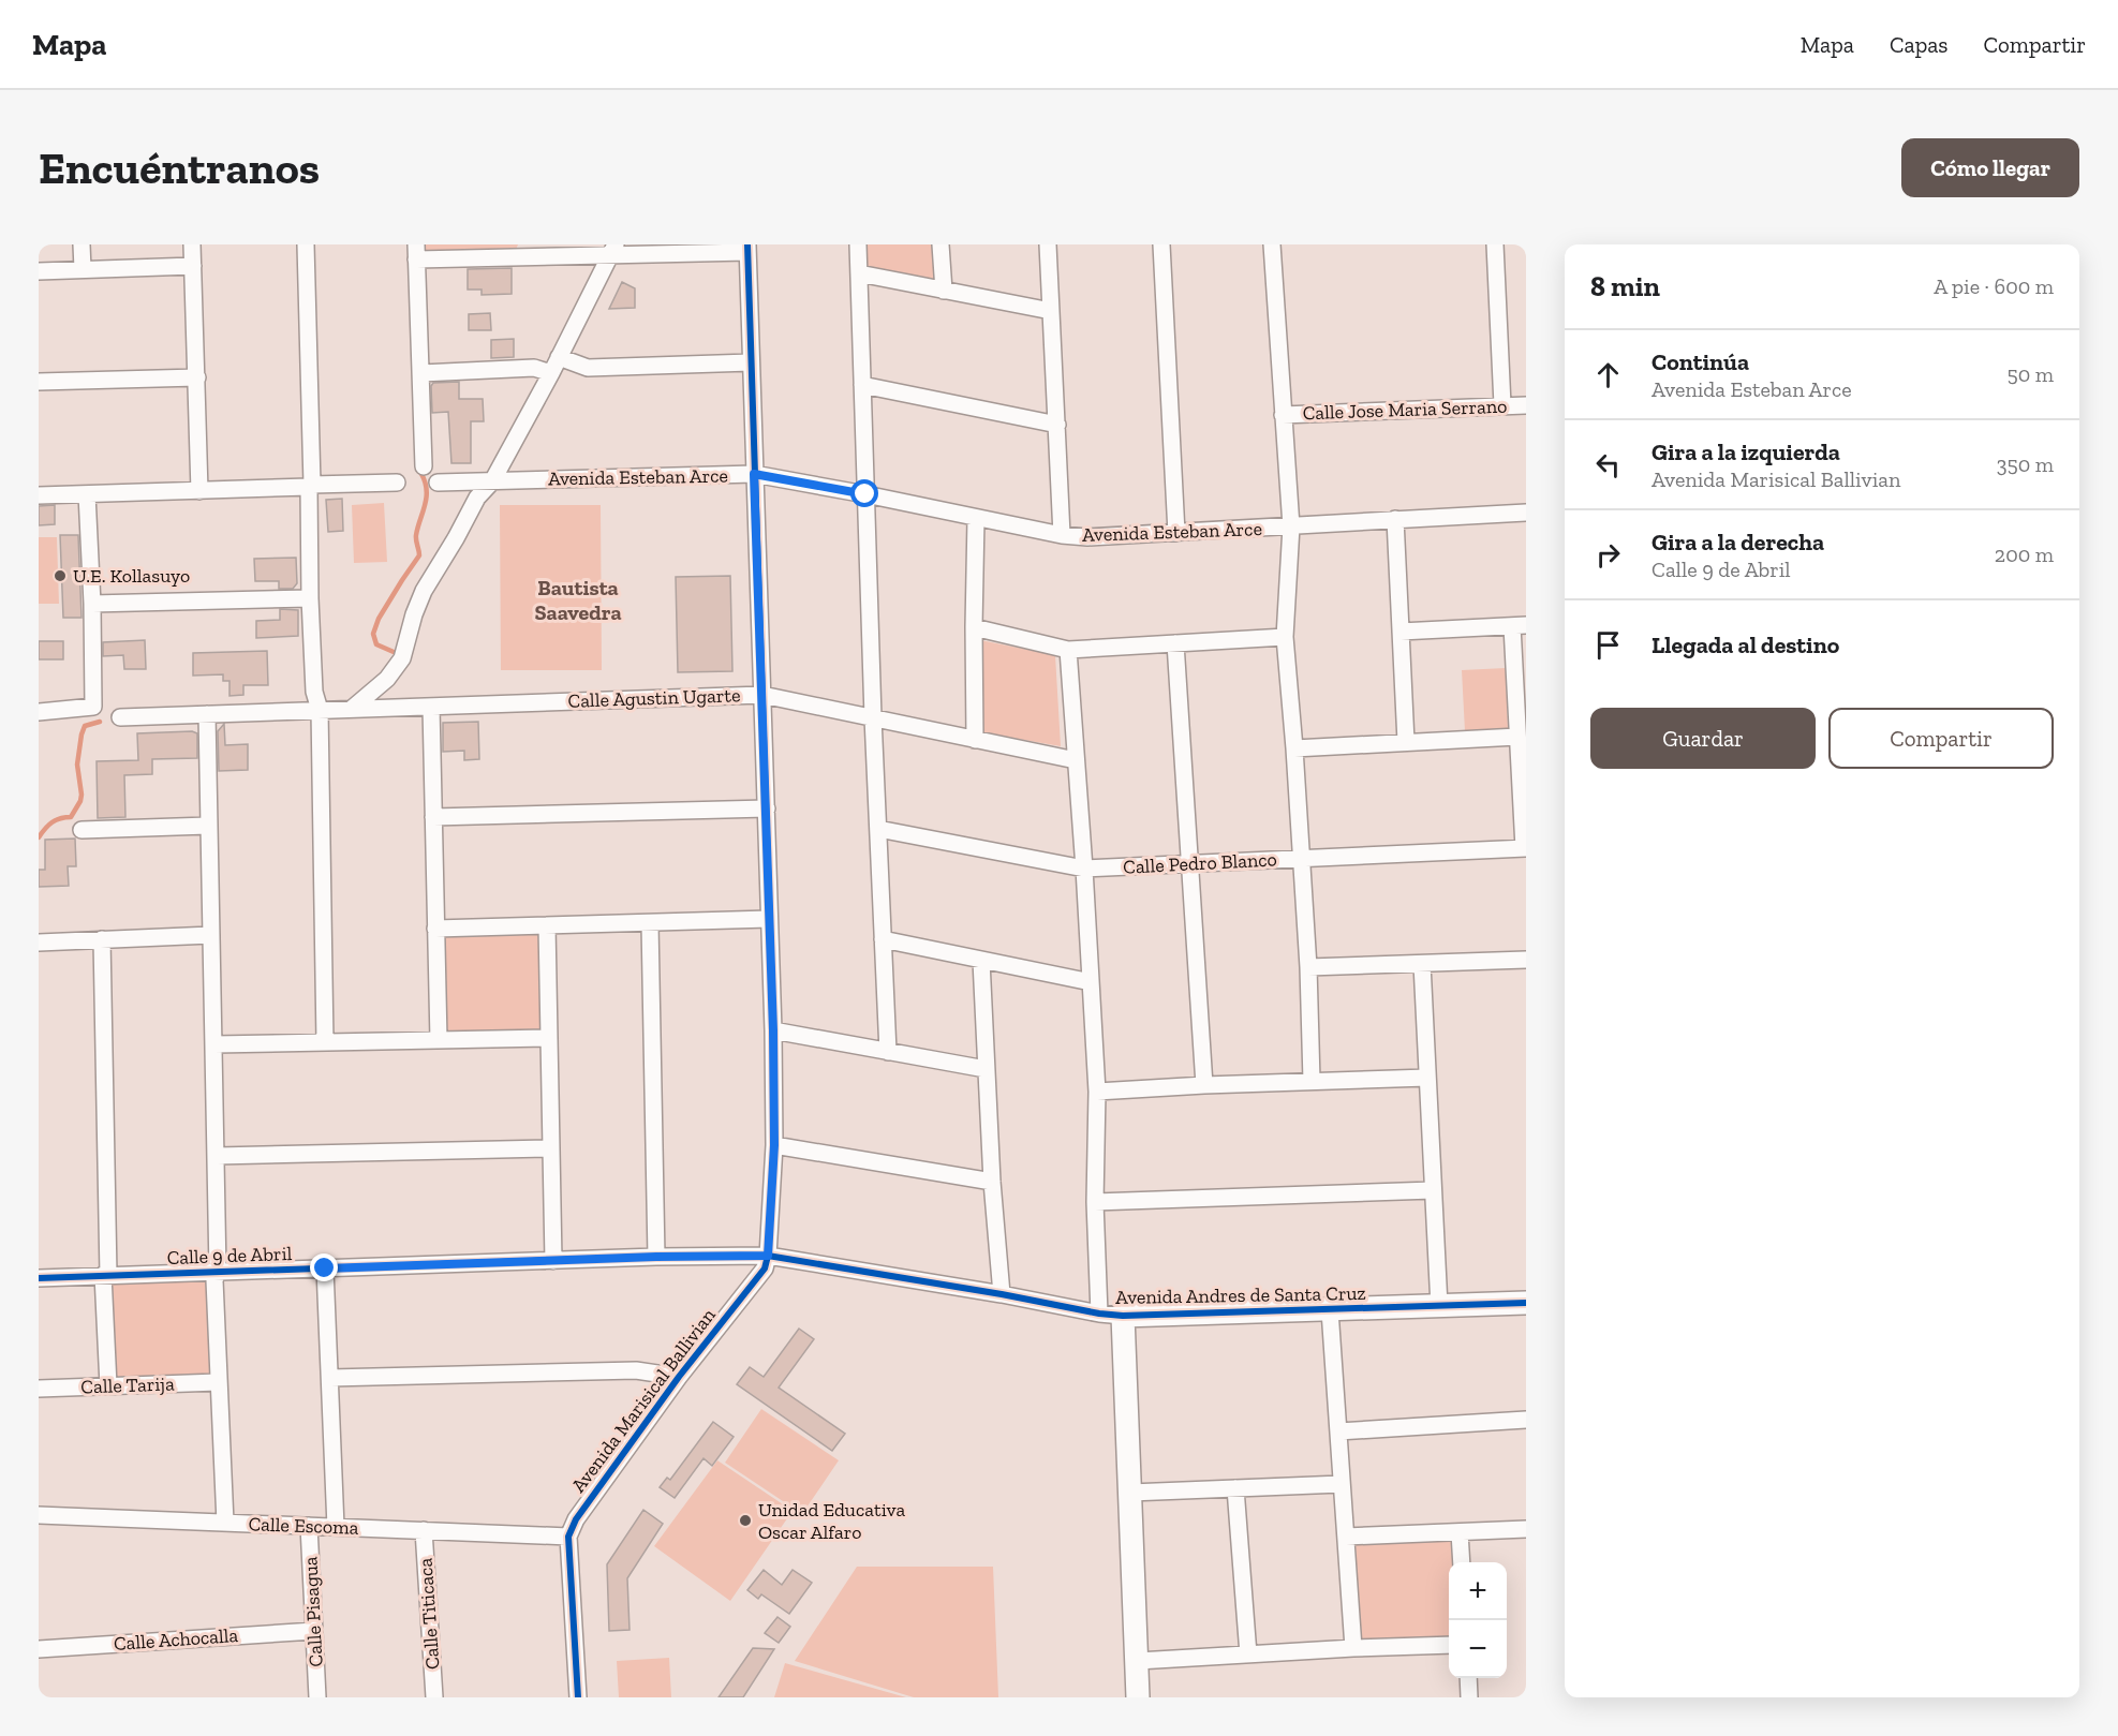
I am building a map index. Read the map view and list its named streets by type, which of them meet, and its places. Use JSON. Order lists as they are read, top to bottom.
{
  "streets": {
    "street": [
      "Calle Jose Maria Serrano",
      "Avenida Esteban Arce",
      "Calle Agustin Ugarte",
      "Calle Pedro Blanco",
      "Calle 9 de Abril",
      "Avenida Andres de Santa Cruz",
      "Calle Tarija",
      "Avenida Marisical Ballivian",
      "Calle Escoma",
      "Calle Pisagua",
      "Calle Titicaca",
      "Calle Achocalla"
    ]
  },
  "crossings": [
    ["Avenida Esteban Arce", "Avenida Marisical Ballivian"],
    ["Calle Agustin Ugarte", "Avenida Marisical Ballivian"],
    ["Calle 9 de Abril", "Avenida Andres de Santa Cruz"],
    ["Calle 9 de Abril", "Avenida Marisical Ballivian"],
    ["Avenida Andres de Santa Cruz", "Avenida Marisical Ballivian"],
    ["Avenida Marisical Ballivian", "Calle Escoma"],
    ["Calle Escoma", "Calle Pisagua"],
    ["Calle Escoma", "Calle Titicaca"],
    ["Calle Pisagua", "Calle Achocalla"]
  ],
  "districts": ["Bautista Saavedra"],
  "places": ["U.E. Kollasuyo", "Unidad Educativa Oscar Alfaro"],
  "page": {
    "header": "Mapa",
    "nav": ["Mapa", "Capas", "Compartir"],
    "buttons": [
      "Cómo llegar",
      ["Guardar", "Compartir"]
    ],
    "title": "Encuéntranos",
    "heading": ["8 min", "A pie · 600 m"],
    "list": [
      ["Continúa", "Avenida Esteban Arce", "50 m"],
      ["Gira a la izquierda", "Avenida Marisical Ballivian", "350 m"],
      ["Gira a la derecha", "Calle 9 de Abril", "200 m"],
      "Llegada al destino"
    ],
    "map_buttons": ["+", "−"]
  }
}
